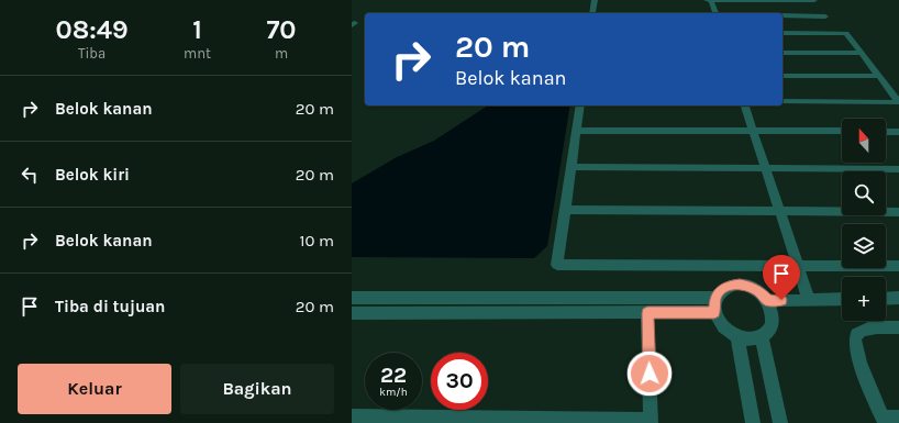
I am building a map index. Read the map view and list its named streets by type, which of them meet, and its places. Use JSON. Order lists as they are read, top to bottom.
{
  "north": "top",
  "page": {
    "eta": [
      "08:49",
      "Tiba",
      "1",
      "mnt",
      "70",
      "m"
    ],
    "turn": ["20 m", "Belok kanan"],
    "list": [
      {
        "name": "Belok kanan",
        "value": "20 m"
      },
      {
        "name": "Belok kiri",
        "value": "20 m"
      },
      {
        "name": "Belok kanan",
        "value": "10 m"
      },
      {
        "name": "Tiba di tujuan",
        "value": "20 m"
      }
    ],
    "map_buttons": "+",
    "speed": "22 km/h",
    "limit": "30",
    "buttons": ["Keluar", "Bagikan"]
  }
}
